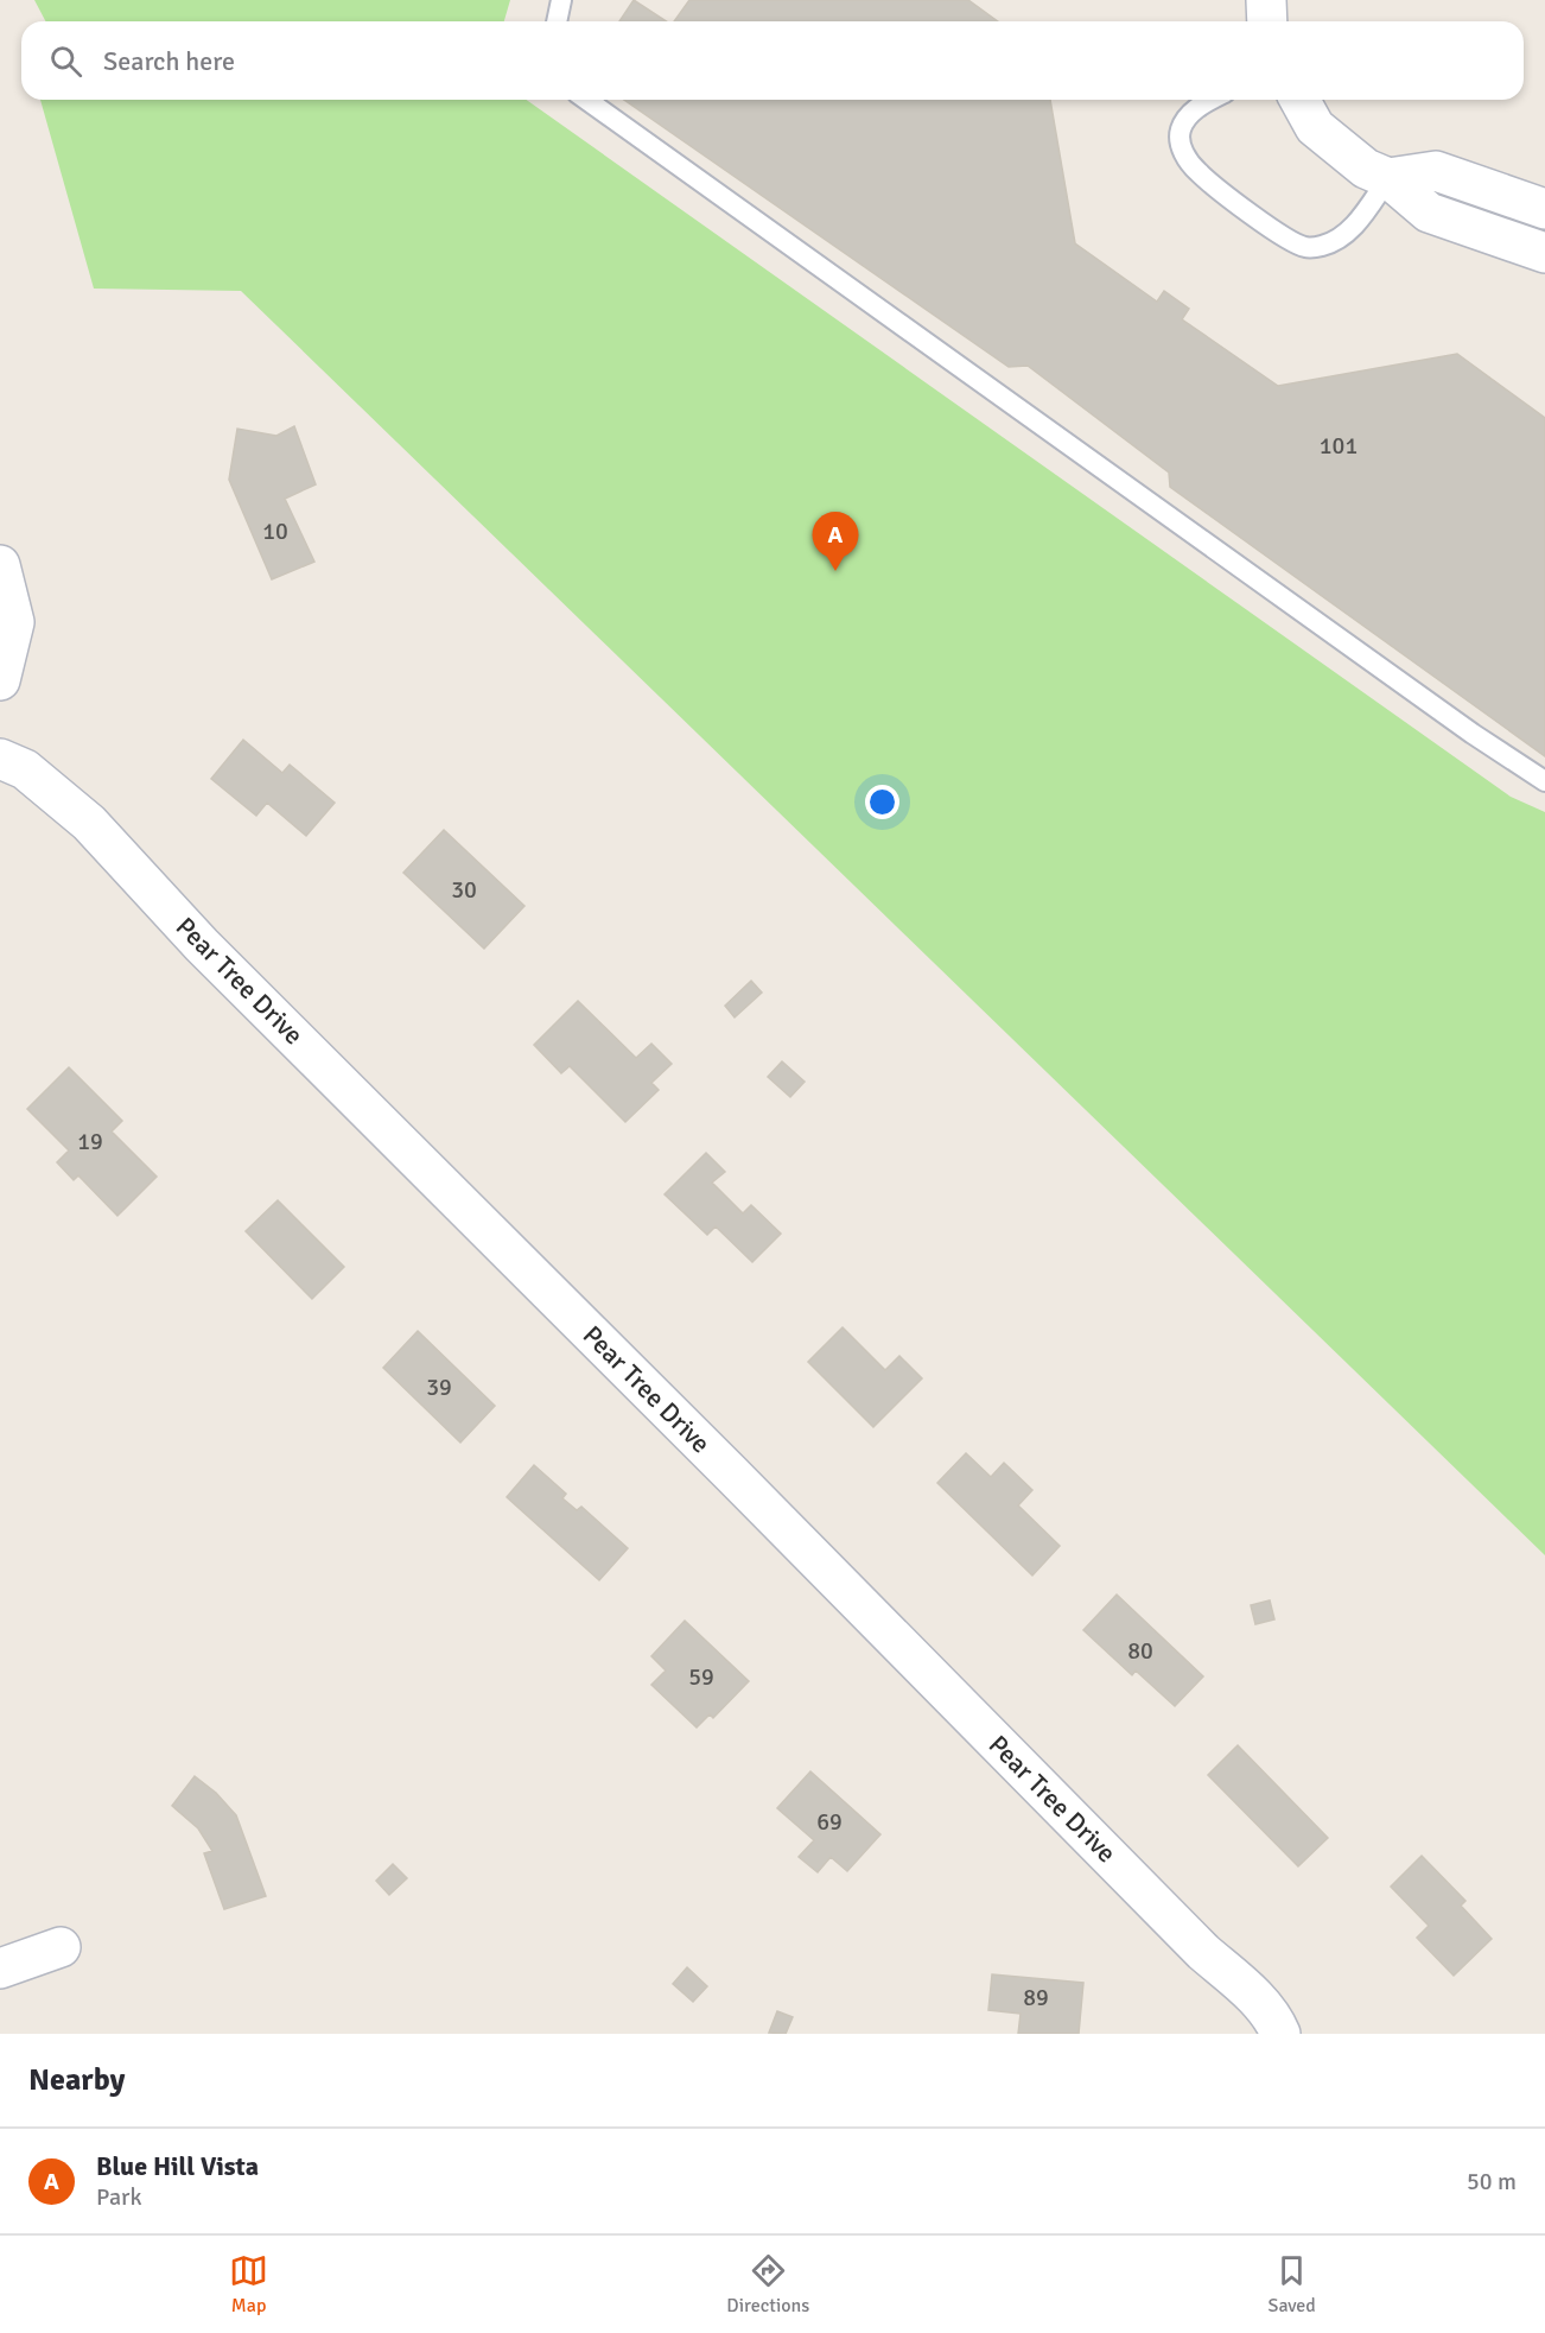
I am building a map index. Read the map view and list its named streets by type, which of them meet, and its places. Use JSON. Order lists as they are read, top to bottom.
{
  "streets": {
    "street": ["Pear Tree Drive"]
  },
  "house_numbers": [
    "101",
    "10",
    "30",
    "19",
    "39",
    "80",
    "59",
    "69",
    "89"
  ],
  "page": {
    "search": "Search here",
    "pins": "A",
    "heading": "Nearby",
    "list": [
      {
        "mark": "A",
        "name": "Blue Hill Vista",
        "note": "Park",
        "value": "50 m"
      }
    ],
    "nav": ["Map", "Directions", "Saved"]
  }
}
